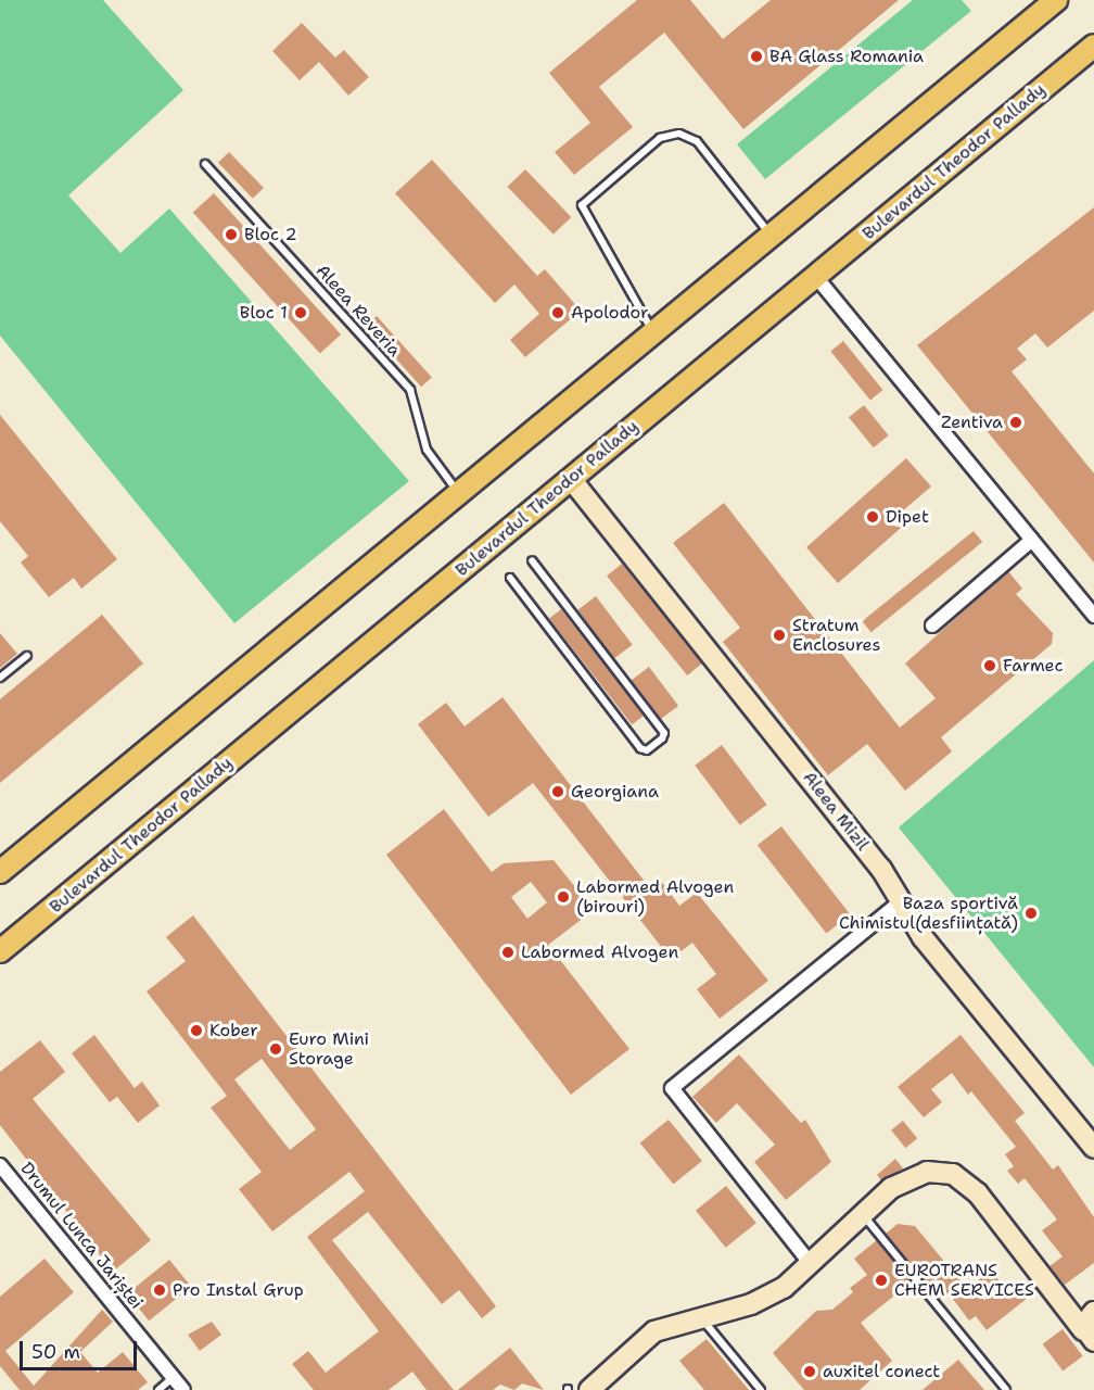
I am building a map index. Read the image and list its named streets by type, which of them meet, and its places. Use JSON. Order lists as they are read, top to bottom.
{
  "streets": {
    "main road": ["Bulevardul Theodor Pallady"],
    "street": ["Aleea Mizil", "Drumul Lunca Jariștei"],
    "lane": ["Aleea Reveria"]
  },
  "crossings": [
    ["Bulevardul Theodor Pallady", "Aleea Mizil"]
  ],
  "places": [
    "BA Glass Romania",
    "Bloc 2",
    "Bloc 1",
    "Apolodor",
    "Zentiva",
    "Dipet",
    "Stratum Enclosures",
    "Farmec",
    "Georgiana",
    "Labormed Alvogen (birouri)",
    "Baza sportivă Chimistul(desființată)",
    "Labormed Alvogen",
    "Kober",
    "Euro Mini Storage",
    "EUROTRANS CHEM SERVICES",
    "Pro Instal Grup",
    "auxitel conect"
  ],
  "scale_bar": "50 m"
}
